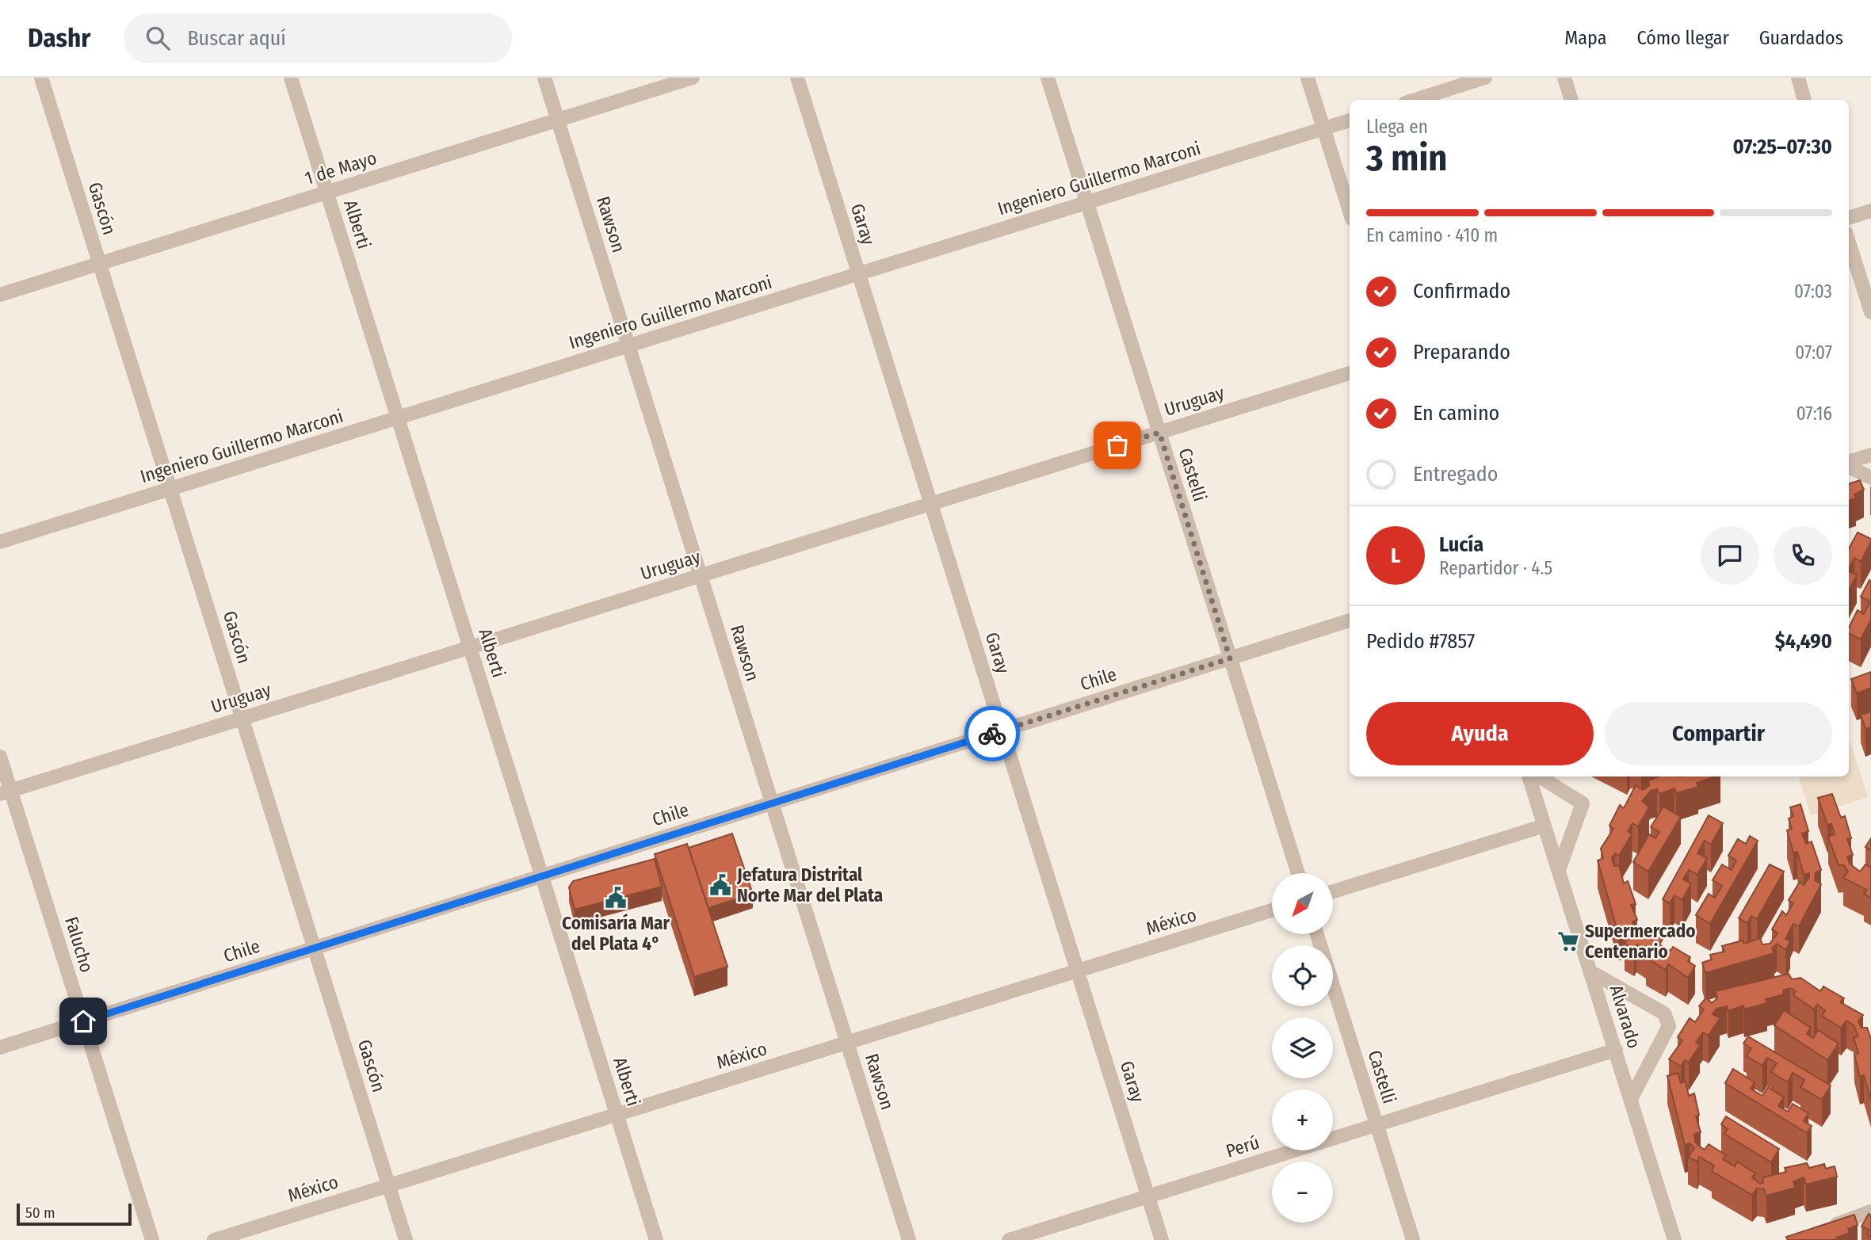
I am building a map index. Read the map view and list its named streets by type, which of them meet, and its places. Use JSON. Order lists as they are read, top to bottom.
{
  "streets": {
    "street": [
      "1 de Mayo",
      "Ingeniero Guillermo Marconi",
      "Gascón",
      "Alberti",
      "Rawson",
      "Garay",
      "Uruguay",
      "Castelli",
      "Chile",
      "México",
      "Falucho",
      "Alvarado",
      "Perú"
    ]
  },
  "crossings": [
    ["1 de Mayo", "Gascón"],
    ["1 de Mayo", "Alberti"],
    ["1 de Mayo", "Rawson"],
    ["Ingeniero Guillermo Marconi", "Gascón"],
    ["Ingeniero Guillermo Marconi", "Alberti"],
    ["Ingeniero Guillermo Marconi", "Rawson"],
    ["Ingeniero Guillermo Marconi", "Garay"],
    ["Ingeniero Guillermo Marconi", "Castelli"],
    ["Gascón", "Uruguay"],
    ["Gascón", "Chile"],
    ["Gascón", "México"],
    ["Alberti", "Uruguay"],
    ["Alberti", "Chile"],
    ["Alberti", "México"],
    ["Rawson", "Uruguay"],
    ["Rawson", "Chile"],
    ["Rawson", "México"],
    ["Garay", "Uruguay"],
    ["Garay", "Chile"],
    ["Garay", "México"],
    ["Garay", "Perú"],
    ["Uruguay", "Castelli"],
    ["Uruguay", "Falucho"],
    ["Castelli", "Chile"],
    ["Castelli", "Perú"],
    ["Chile", "Falucho"],
    ["Alvarado", "Perú"]
  ],
  "places": {
    "public building": ["Jefatura Distrital Norte Mar del Plata", "Comisaría Mar del Plata 4°"],
    "supermarket": ["Supermercado Centenario"]
  },
  "scale_bar": "50 m",
  "north": "bottom left",
  "page": {
    "header": "Dashr",
    "search": "Buscar aquí",
    "nav": ["Mapa", "Cómo llegar", "Guardados"],
    "heading": ["3 min", "Llega en", "07:25–07:30"],
    "panel": [
      "Lucía",
      "Repartidor · 4.5",
      "Pedido #7857",
      "$4,490"
    ],
    "bar": "En camino · 410 m",
    "list": [
      ["Confirmado", "07:03"],
      ["Preparando", "07:07"],
      ["En camino", "07:16"],
      "Entregado"
    ],
    "round": "L",
    "buttons": ["Ayuda", "Compartir"],
    "map_buttons": ["+", "−"],
    "scale": "50 m"
  }
}
